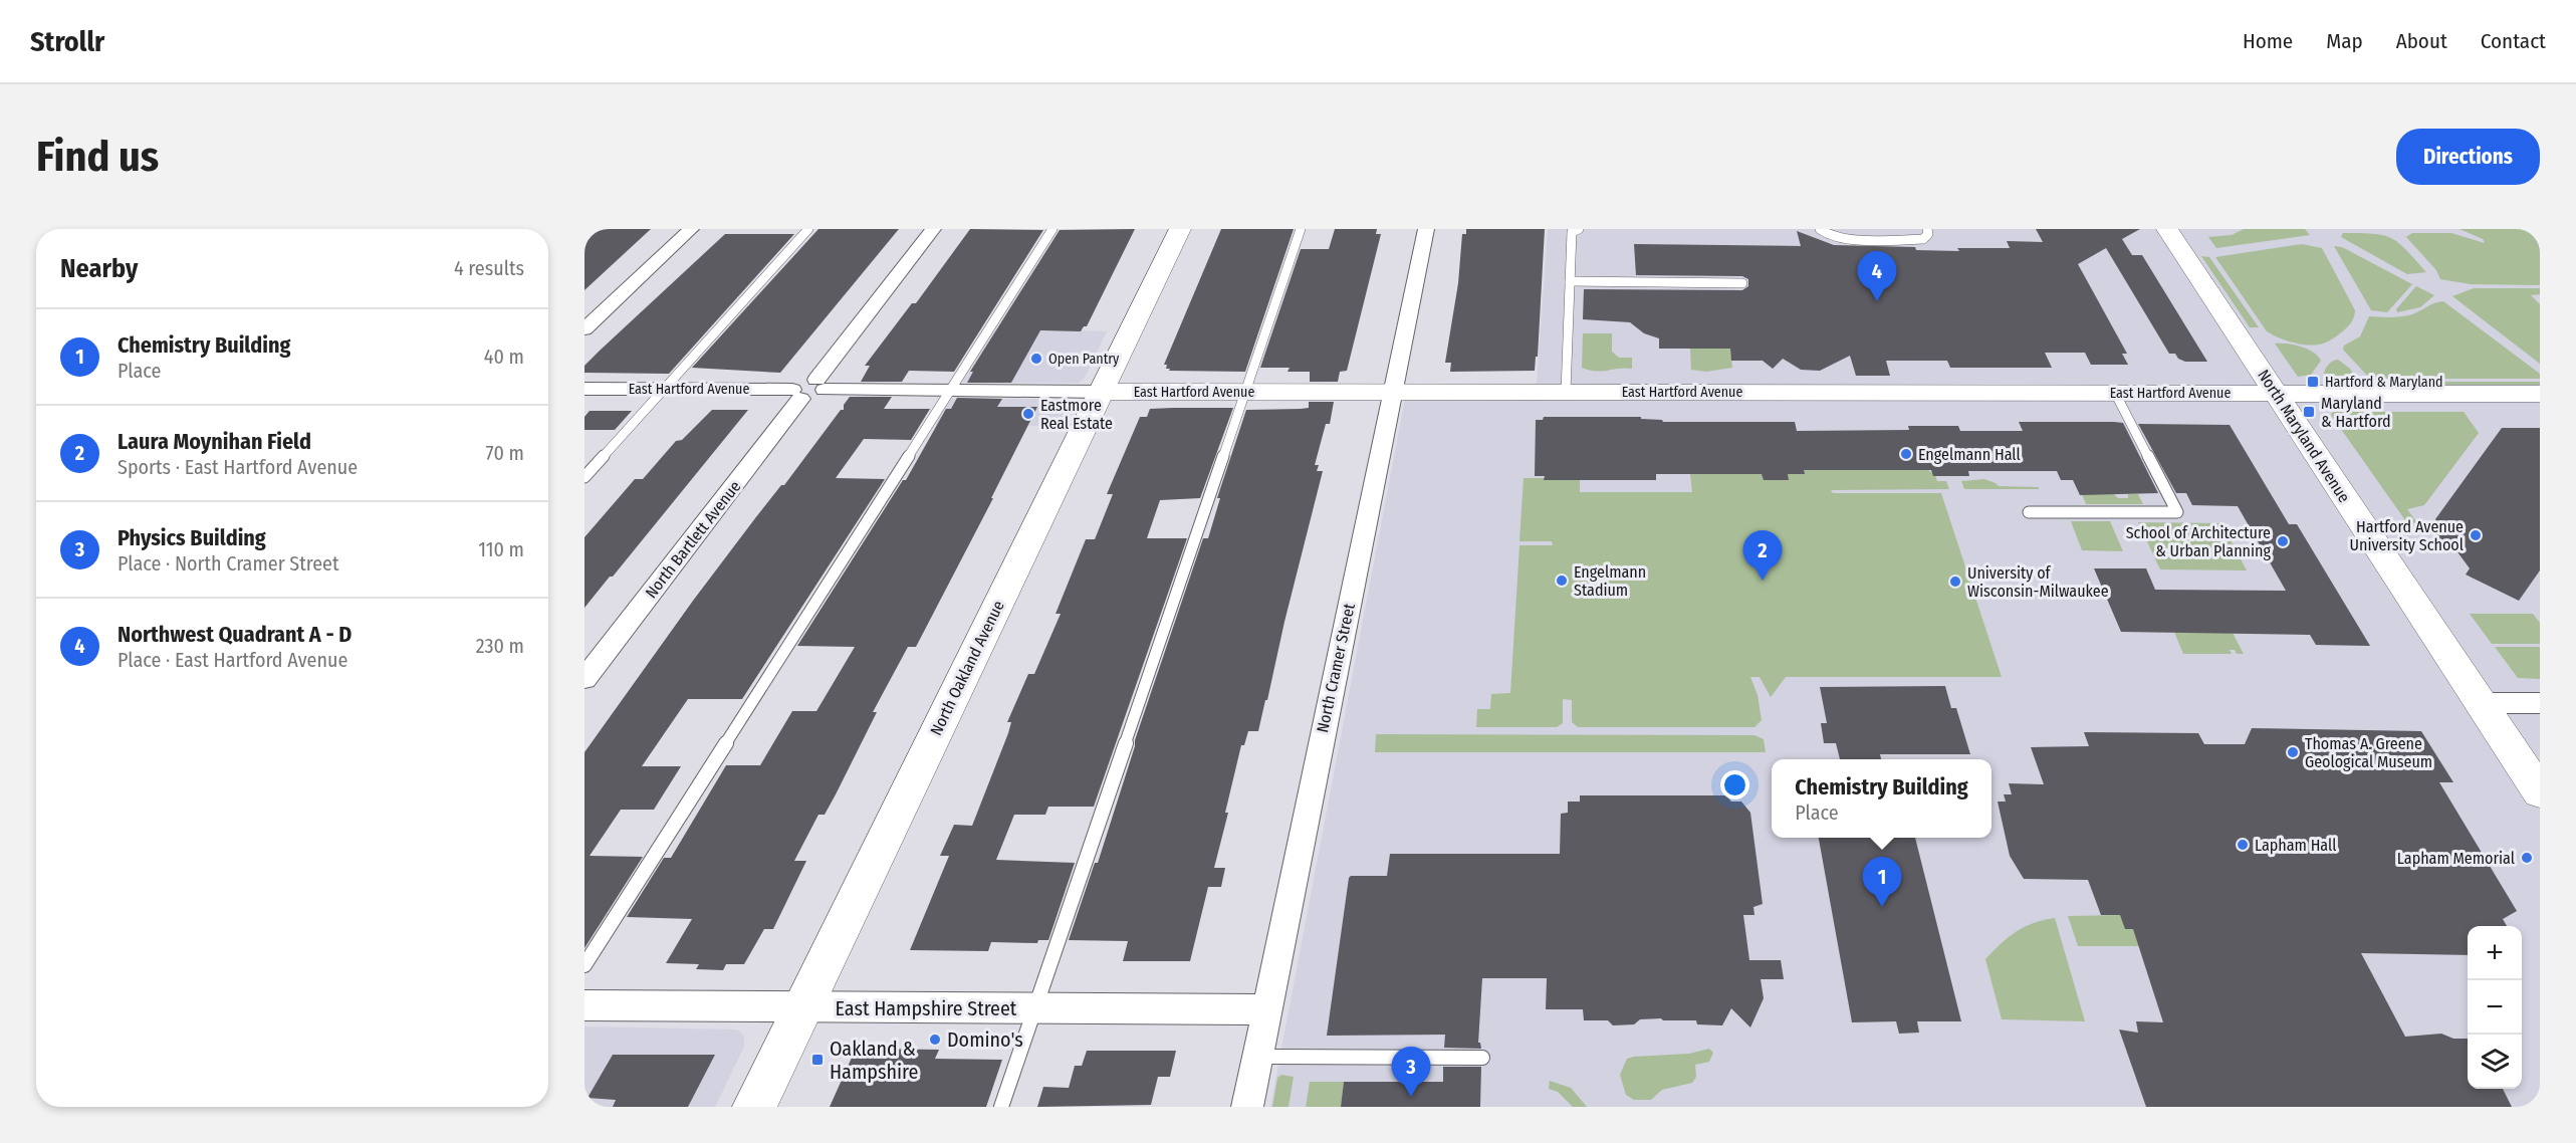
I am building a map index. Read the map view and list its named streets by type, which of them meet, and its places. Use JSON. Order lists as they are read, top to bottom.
{
  "streets": {
    "street": [
      "East Hartford Avenue",
      "North Maryland Avenue",
      "North Bartlett Avenue",
      "North Oakland Avenue",
      "North Cramer Street",
      "East Hampshire Street"
    ]
  },
  "crossings": [
    ["East Hartford Avenue", "North Maryland Avenue"],
    ["East Hartford Avenue", "North Bartlett Avenue"],
    ["East Hartford Avenue", "North Oakland Avenue"],
    ["East Hartford Avenue", "North Cramer Street"],
    ["North Oakland Avenue", "East Hampshire Street"],
    ["North Cramer Street", "East Hampshire Street"]
  ],
  "places": {
    "other": [
      "Open Pantry",
      "Eastmore Real Estate",
      "Engelmann Hall",
      "Hartford Avenue University School",
      "School of Architecture & Urban Planning",
      "Engelmann Stadium",
      "University of Wisconsin-Milwaukee",
      "Thomas A. Greene Geological Museum",
      "Lapham Hall",
      "Lapham Memorial",
      "Domino's"
    ],
    "transit": ["Hartford & Maryland", "Maryland & Hartford", "Oakland & Hampshire"]
  },
  "page": {
    "header": "Strollr",
    "nav": [
      "Home",
      "Map",
      "About",
      "Contact"
    ],
    "buttons": "Directions",
    "title": "Find us",
    "heading": ["Nearby", "4 results"],
    "pins": [
      "4",
      "2",
      "1",
      "3"
    ],
    "list": [
      {
        "mark": "1",
        "name": "Chemistry Building",
        "note": "Place",
        "value": "40 m"
      },
      {
        "mark": "2",
        "name": "Laura Moynihan Field",
        "note": "Sports · East Hartford Avenue",
        "value": "70 m"
      },
      {
        "mark": "3",
        "name": "Physics Building",
        "note": "Place · North Cramer Street",
        "value": "110 m"
      },
      {
        "mark": "4",
        "name": "Northwest Quadrant A - D",
        "note": "Place · East Hartford Avenue",
        "value": "230 m"
      }
    ],
    "popup": ["Chemistry Building", "Place"],
    "map_buttons": ["+", "−"]
  }
}
